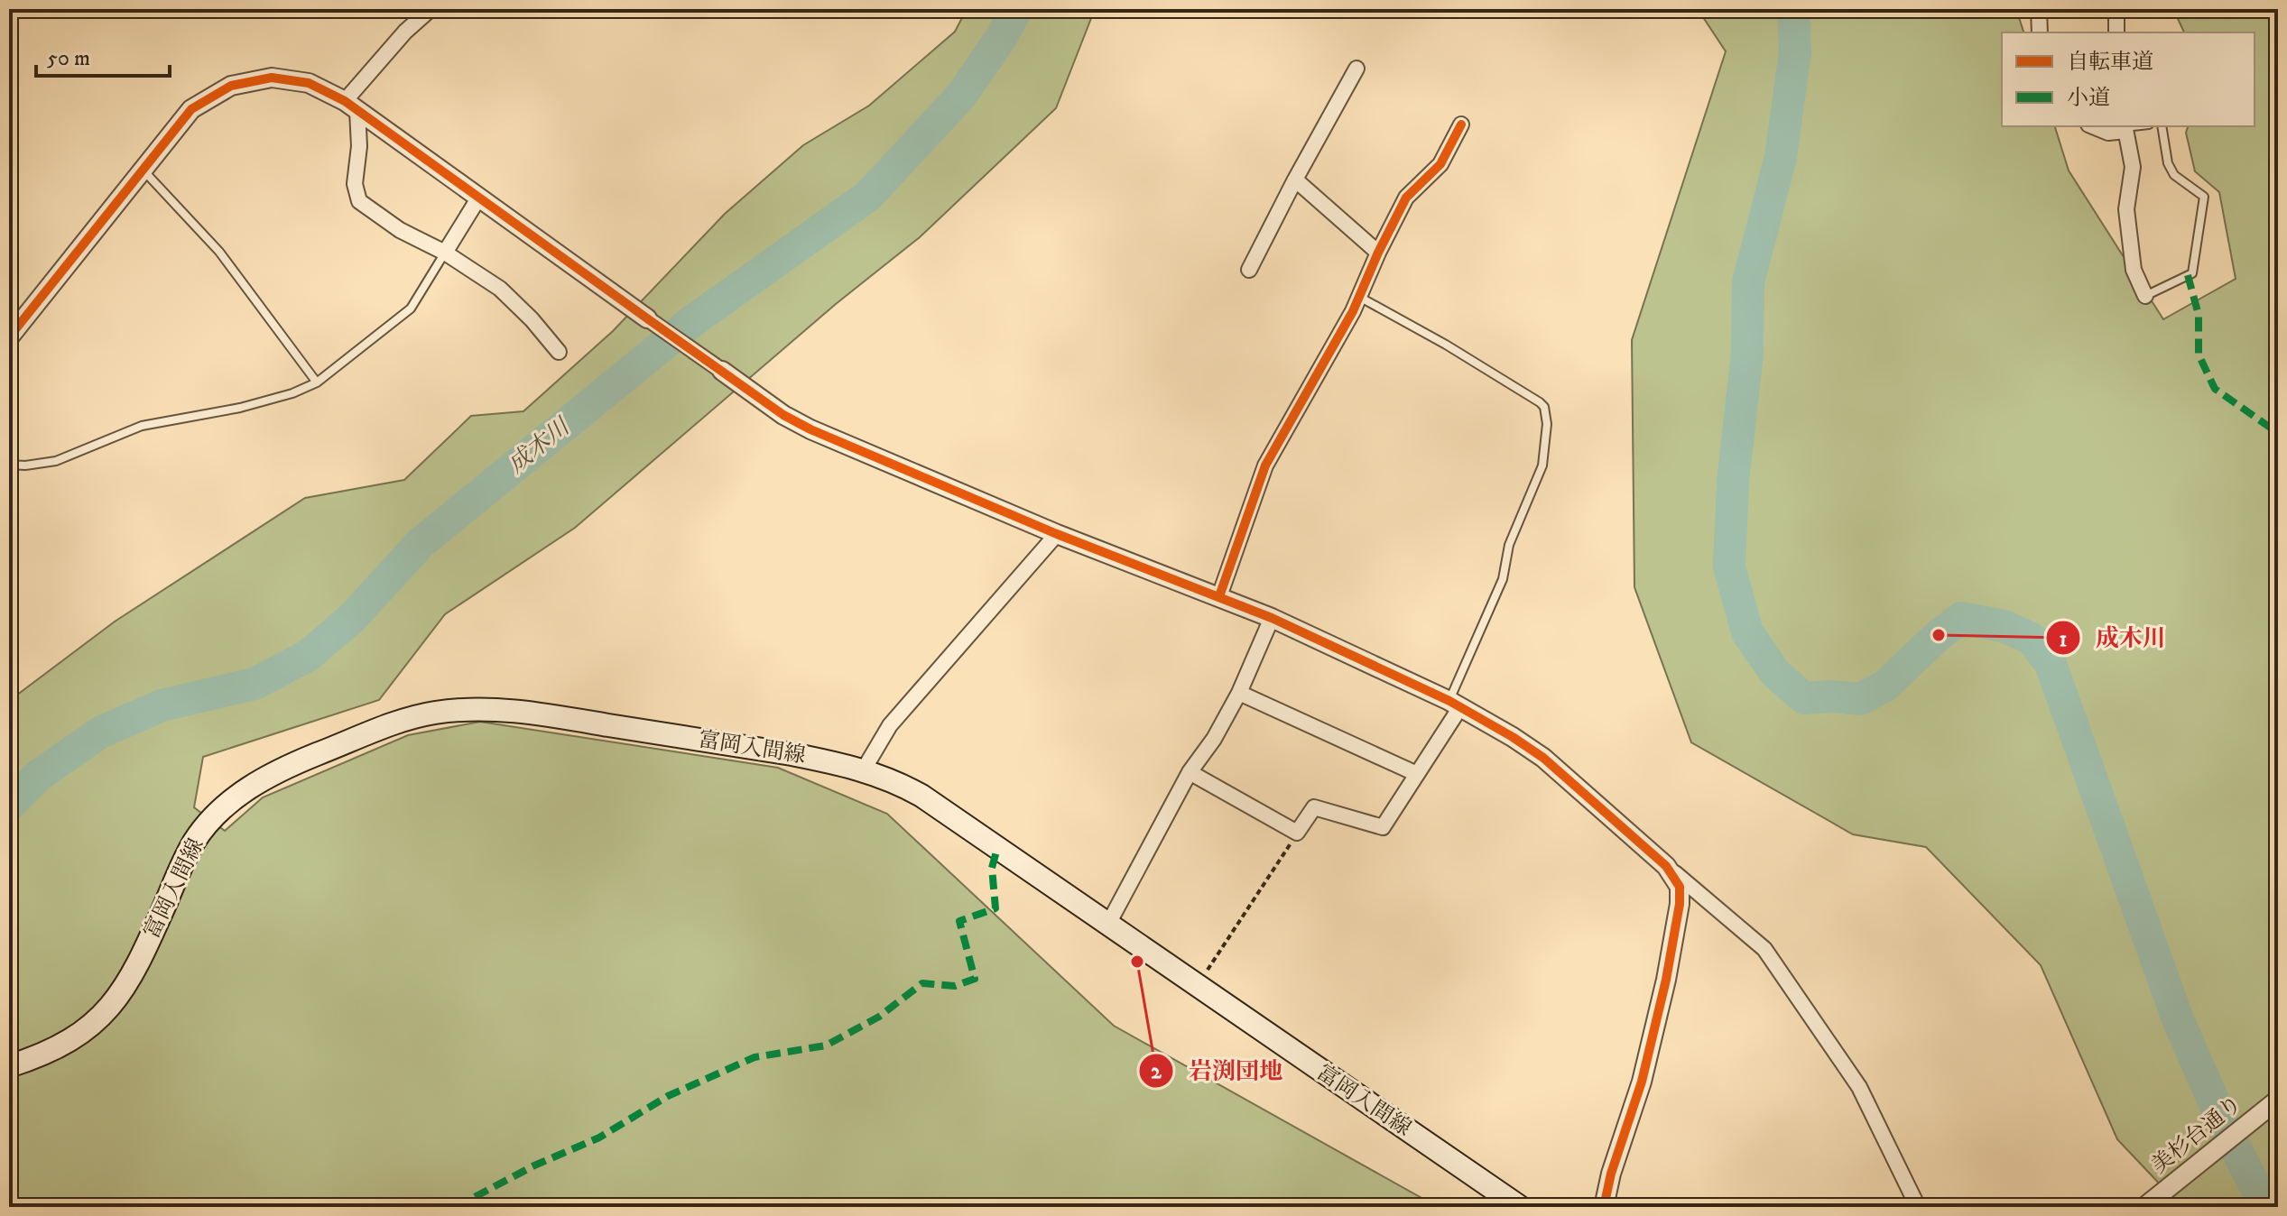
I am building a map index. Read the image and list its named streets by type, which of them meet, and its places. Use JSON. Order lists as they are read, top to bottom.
{
  "streets": {
    "main road": ["富岡入間線"],
    "street": ["美杉台通り"]
  },
  "water": ["成木川"],
  "places": ["成木川", "岩渕団地"],
  "legend": ["自転車道", "小道"],
  "scale_bar": "50 m"
}
